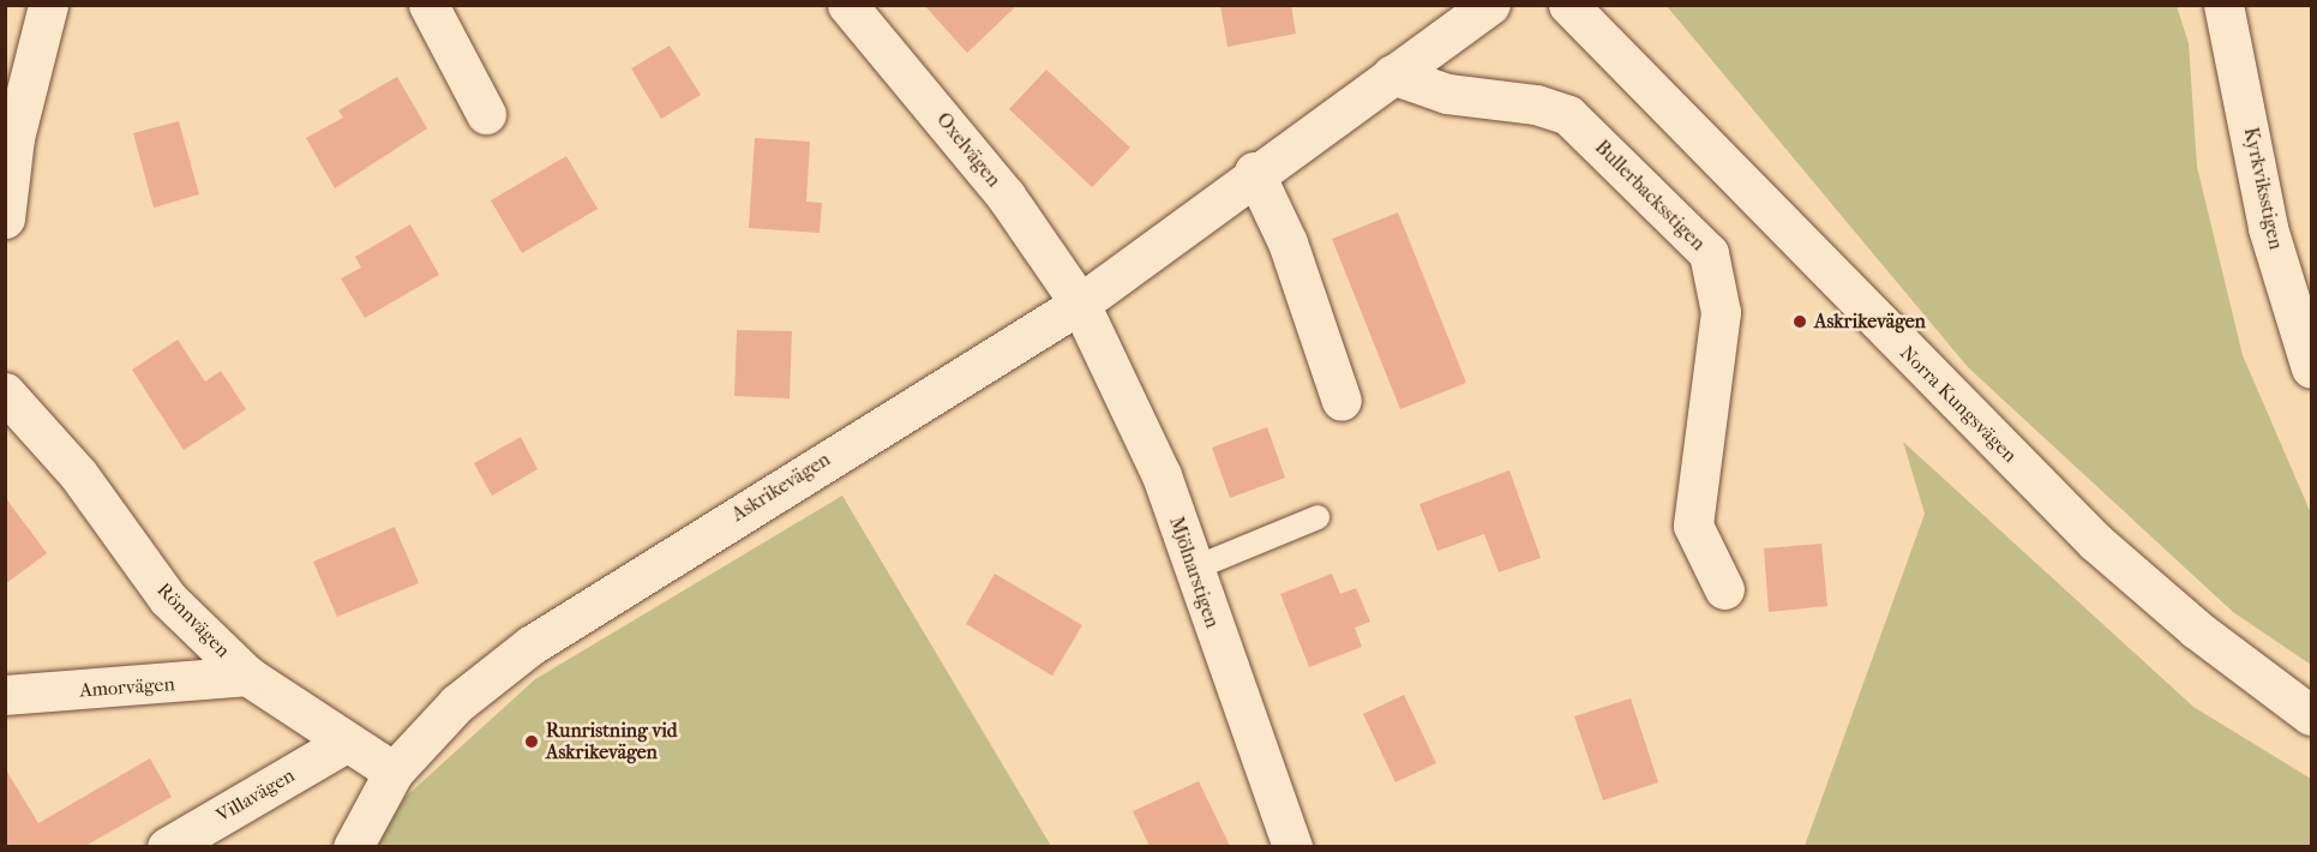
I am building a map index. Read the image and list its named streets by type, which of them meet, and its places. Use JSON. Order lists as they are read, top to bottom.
{
  "streets": {
    "street": [
      "Oxelvägen",
      "Kyrkviksstigen",
      "Bullerbacksstigen",
      "Norra Kungsvägen",
      "Askrikevägen",
      "Mjölnarstigen",
      "Rönnvägen",
      "Amorvägen",
      "Villavägen"
    ]
  },
  "crossings": [
    ["Oxelvägen", "Askrikevägen"],
    ["Oxelvägen", "Mjölnarstigen"],
    ["Bullerbacksstigen", "Askrikevägen"],
    ["Askrikevägen", "Mjölnarstigen"],
    ["Askrikevägen", "Rönnvägen"],
    ["Rönnvägen", "Amorvägen"],
    ["Rönnvägen", "Villavägen"]
  ],
  "places": ["Askrikevägen", "Runristning vid Askrikevägen"]
}
